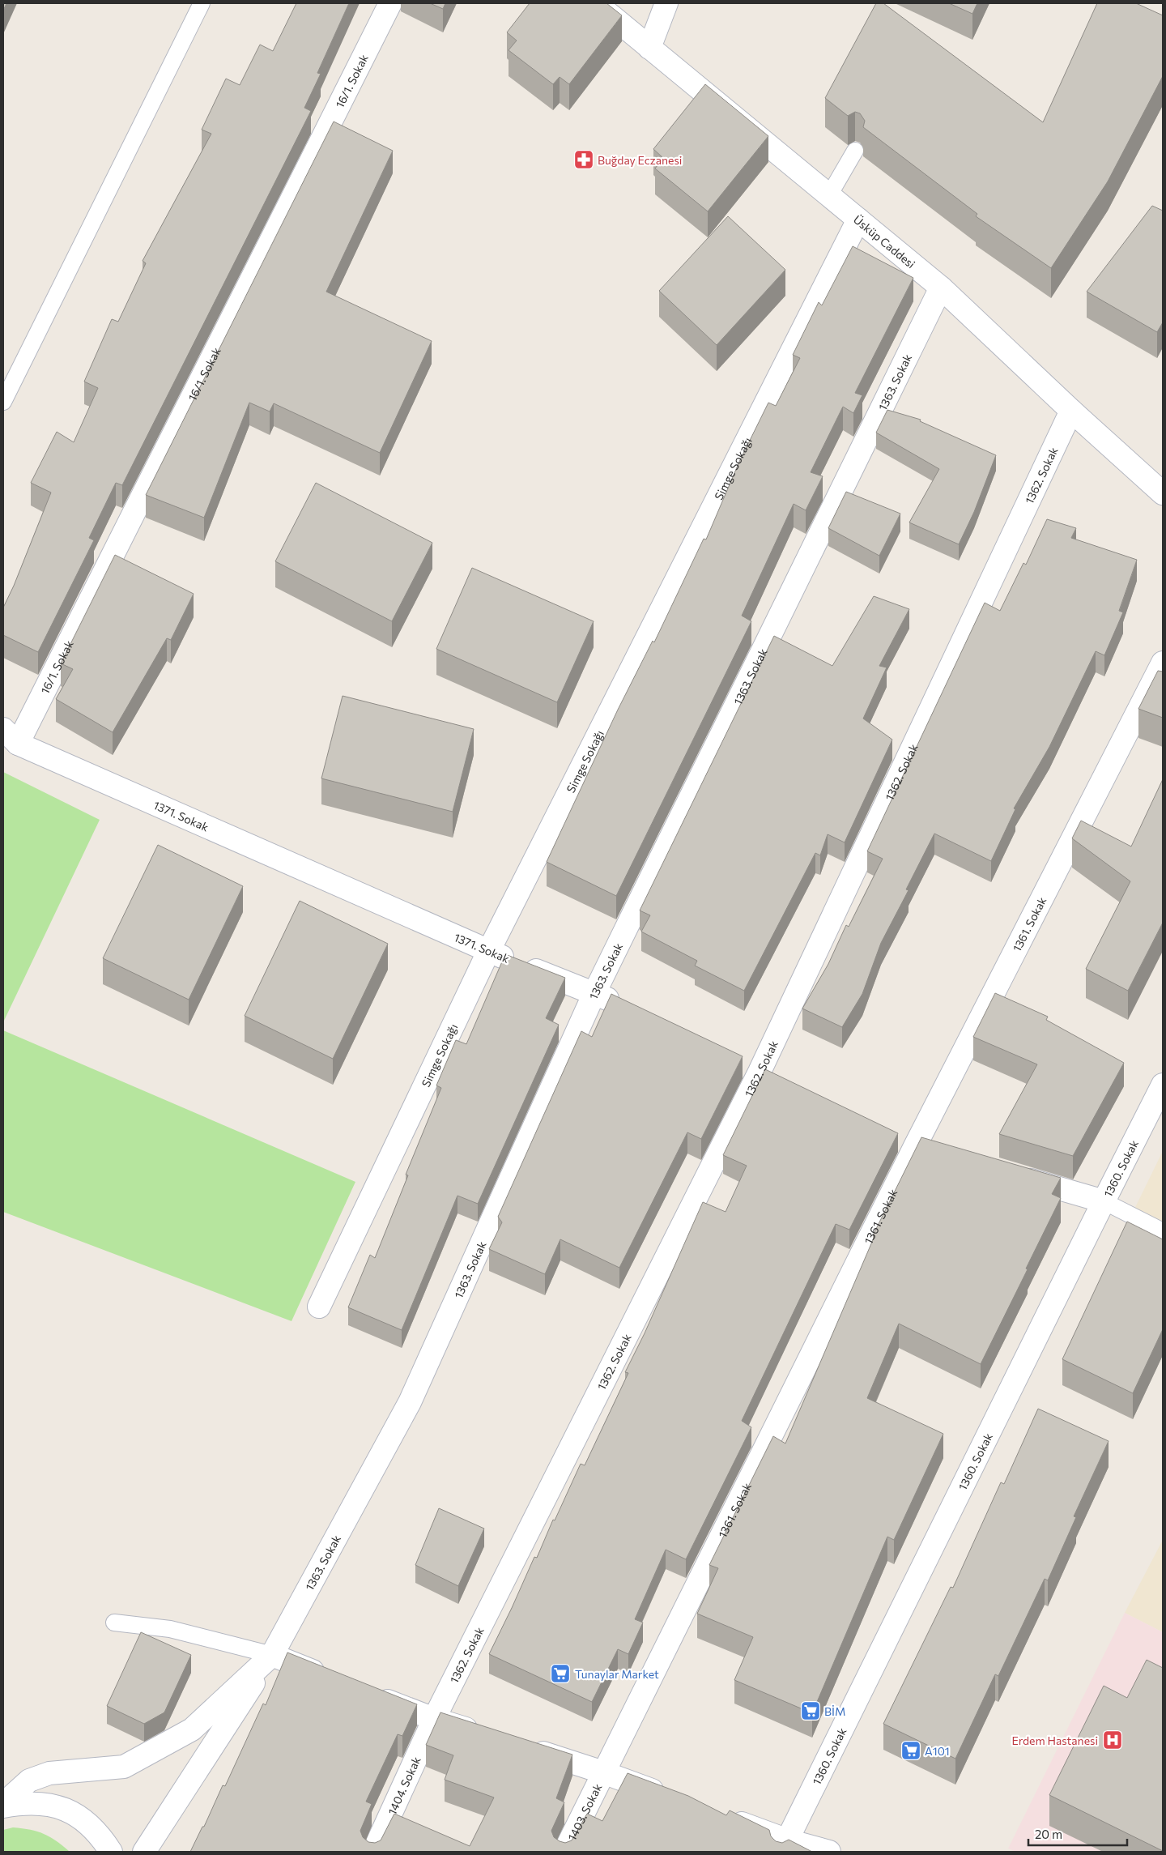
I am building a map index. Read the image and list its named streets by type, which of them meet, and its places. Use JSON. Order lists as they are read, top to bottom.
{
  "streets": {
    "street": [
      "16/1. Sokak",
      "Üsküp Caddesi",
      "1363. Sokak",
      "Simge Sokağı",
      "1362. Sokak",
      "1371. Sokak",
      "1361. Sokak",
      "1360. Sokak",
      "1404. Sokak",
      "1403. Sokak"
    ]
  },
  "crossings": [
    ["16/1. Sokak", "1371. Sokak"],
    ["Üsküp Caddesi", "1363. Sokak"],
    ["Üsküp Caddesi", "Simge Sokağı"],
    ["Üsküp Caddesi", "1362. Sokak"],
    ["1363. Sokak", "1371. Sokak"],
    ["Simge Sokağı", "1371. Sokak"],
    ["1362. Sokak", "1404. Sokak"],
    ["1361. Sokak", "1403. Sokak"]
  ],
  "places": {
    "pharmacy": ["Buğday Eczanesi"],
    "supermarket": ["Tunaylar Market", "BİM", "A101"],
    "hospital": ["Erdem Hastanesi"]
  },
  "scale_bar": "20 m"
}
